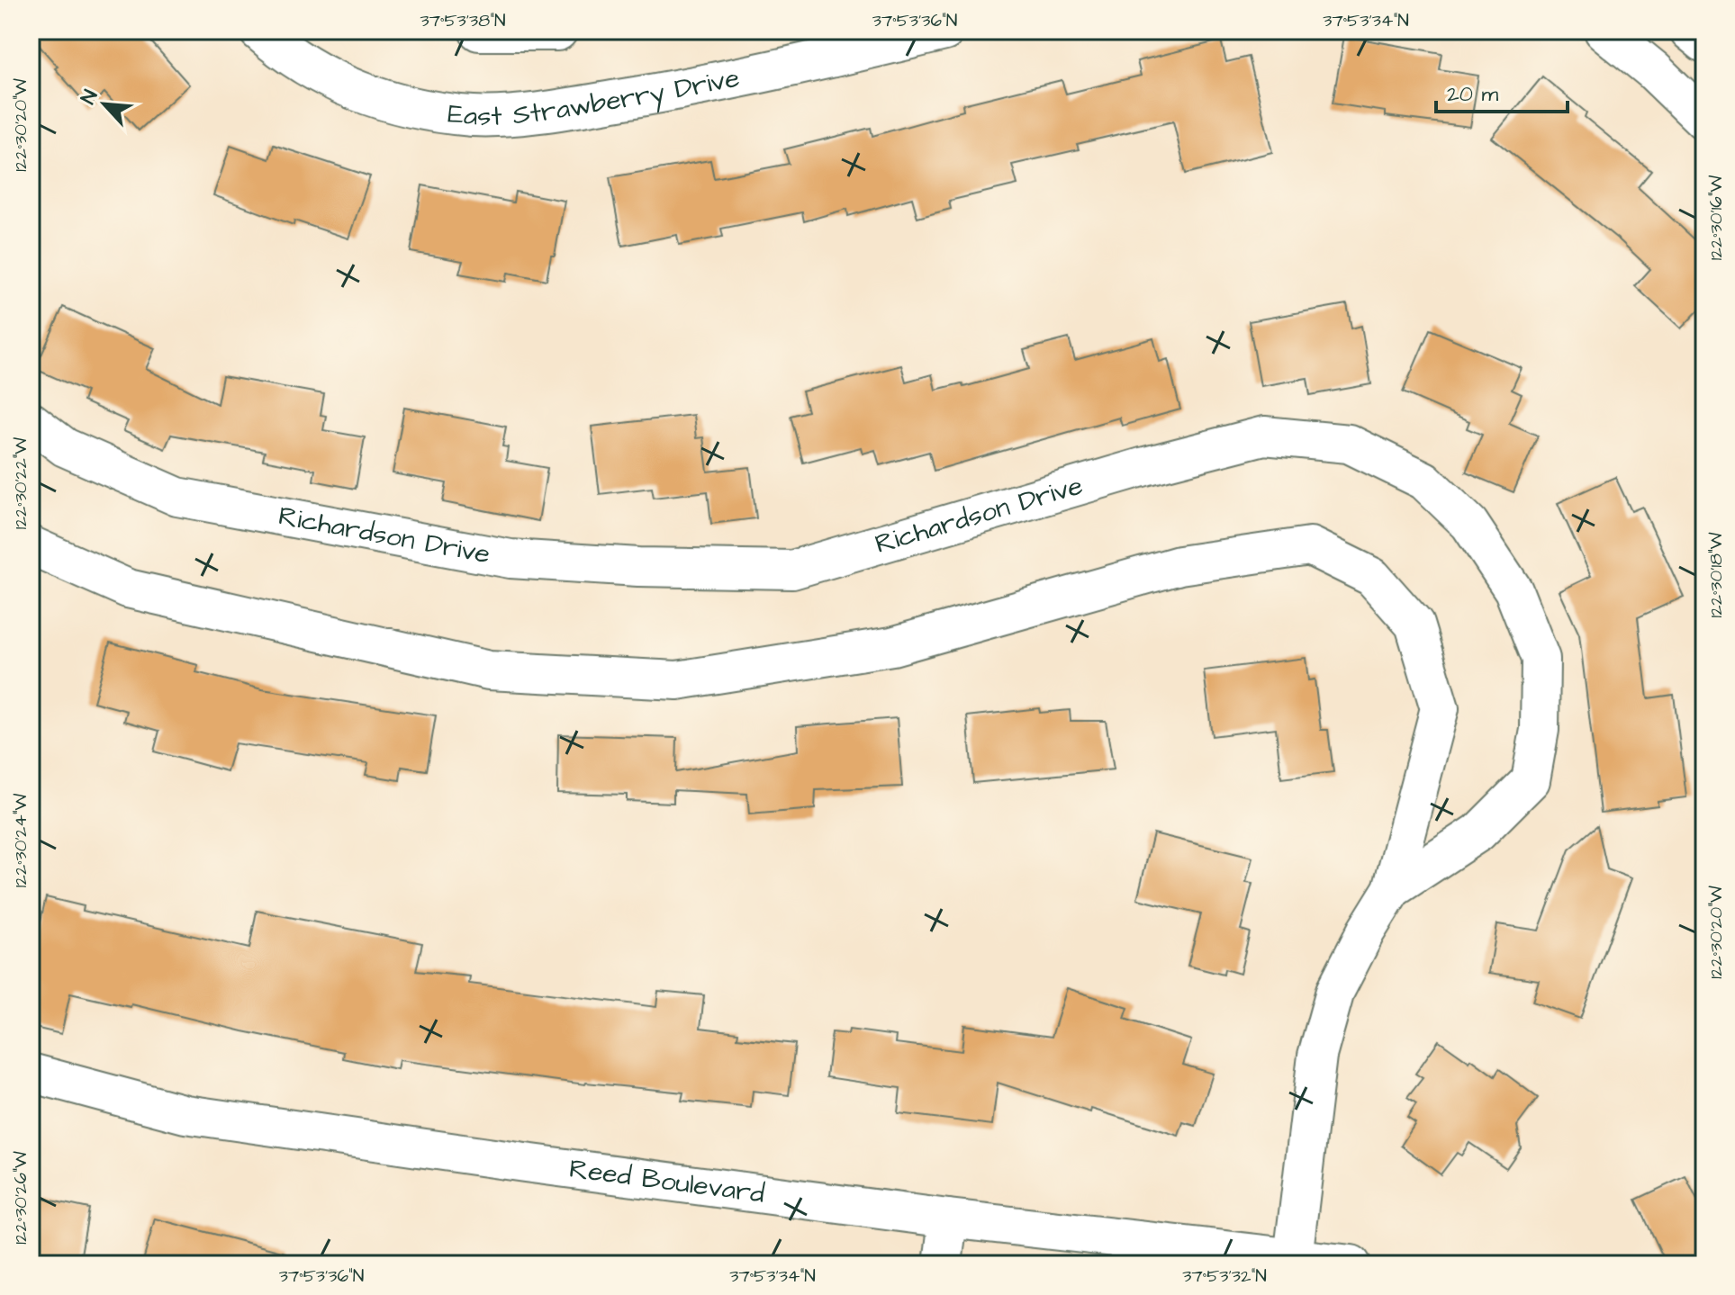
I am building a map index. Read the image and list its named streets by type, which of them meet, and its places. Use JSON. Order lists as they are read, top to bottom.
{
  "streets": {
    "street": ["East Strawberry Drive", "Richardson Drive", "Reed Boulevard"]
  },
  "crossings": [
    ["Richardson Drive", "Reed Boulevard"]
  ],
  "scale_bar": "20 m",
  "north": "top left",
  "coordinates": [
    "37°53'38\"N",
    "37°53'36\"N",
    "37°53'34\"N",
    "122°30'20\"W",
    "122°30'16\"W",
    "122°30'22\"W",
    "122°30'18\"W",
    "122°30'24\"W",
    "122°30'26\"W",
    "37°53'32\"N"
  ]
}
